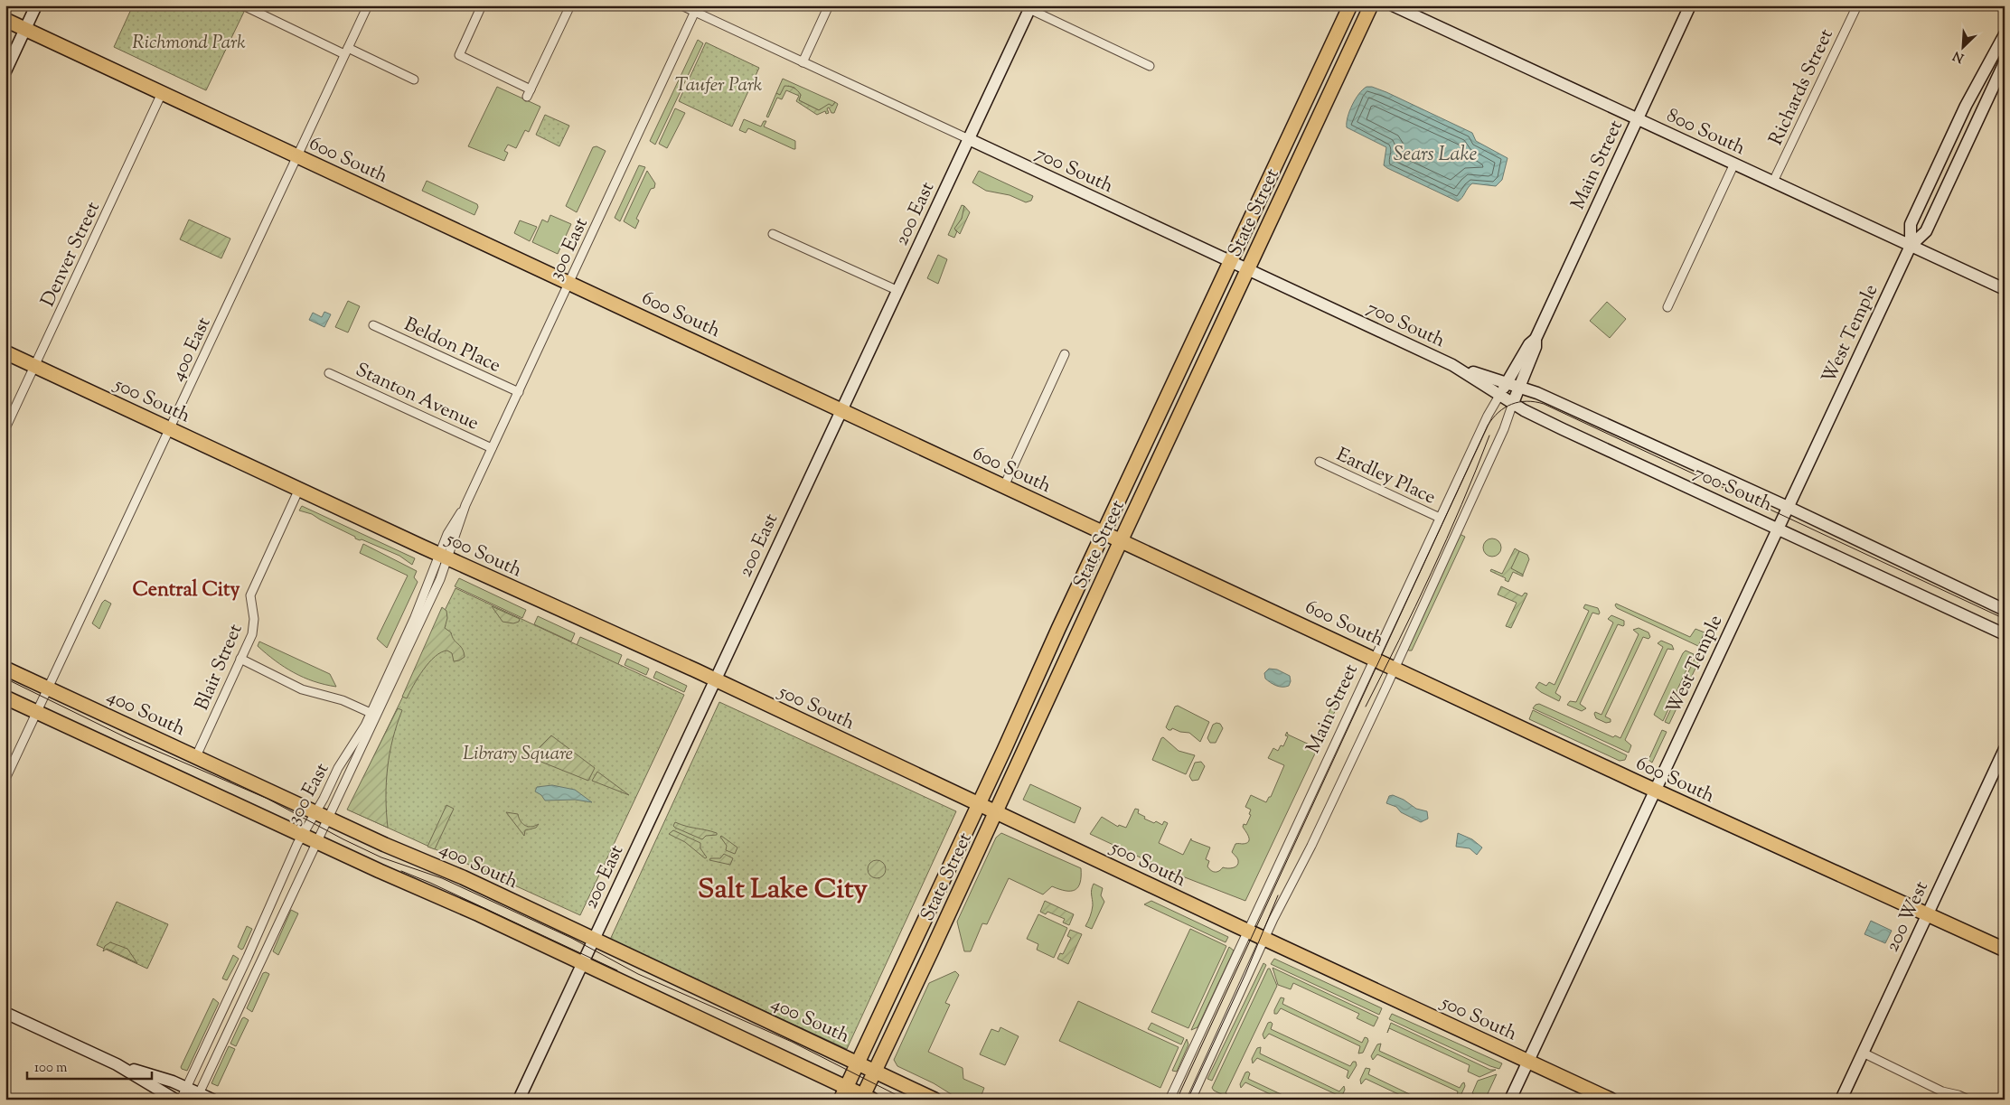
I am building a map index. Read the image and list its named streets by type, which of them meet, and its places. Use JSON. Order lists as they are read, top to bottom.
{
  "streets": {
    "main road": [
      "600 South",
      "State Street",
      "500 South",
      "400 South"
    ],
    "street": [
      "Richards Street",
      "800 South",
      "Main Street",
      "700 South",
      "200 East",
      "300 East",
      "Denver Street",
      "West Temple",
      "Beldon Place",
      "400 East",
      "Stanton Avenue",
      "Eardley Place",
      "Blair Street",
      "200 West"
    ]
  },
  "crossings": [
    ["Richards Street", "800 South"],
    ["800 South", "Main Street"],
    ["800 South", "West Temple"],
    ["600 South", "Main Street"],
    ["600 South", "State Street"],
    ["600 South", "200 East"],
    ["600 South", "300 East"],
    ["600 South", "Denver Street"],
    ["600 South", "West Temple"],
    ["600 South", "400 East"],
    ["600 South", "200 West"],
    ["Main Street", "700 South"],
    ["Main Street", "500 South"],
    ["Main Street", "Eardley Place"],
    ["700 South", "State Street"],
    ["700 South", "200 East"],
    ["700 South", "300 East"],
    ["700 South", "West Temple"],
    ["State Street", "500 South"],
    ["State Street", "400 South"],
    ["200 East", "500 South"],
    ["200 East", "400 South"],
    ["300 East", "Beldon Place"],
    ["300 East", "Stanton Avenue"],
    ["300 East", "500 South"],
    ["300 East", "400 South"],
    ["Denver Street", "500 South"],
    ["West Temple", "500 South"],
    ["400 East", "500 South"],
    ["400 East", "400 South"],
    ["500 South", "Blair Street"],
    ["Blair Street", "400 South"]
  ],
  "districts": ["Central City", "Salt Lake City"],
  "water": ["Sears Lake"],
  "parks": ["Richmond Park", "Taufer Park", "Library Square"],
  "scale_bar": "100 m",
  "north": "bottom left"
}
